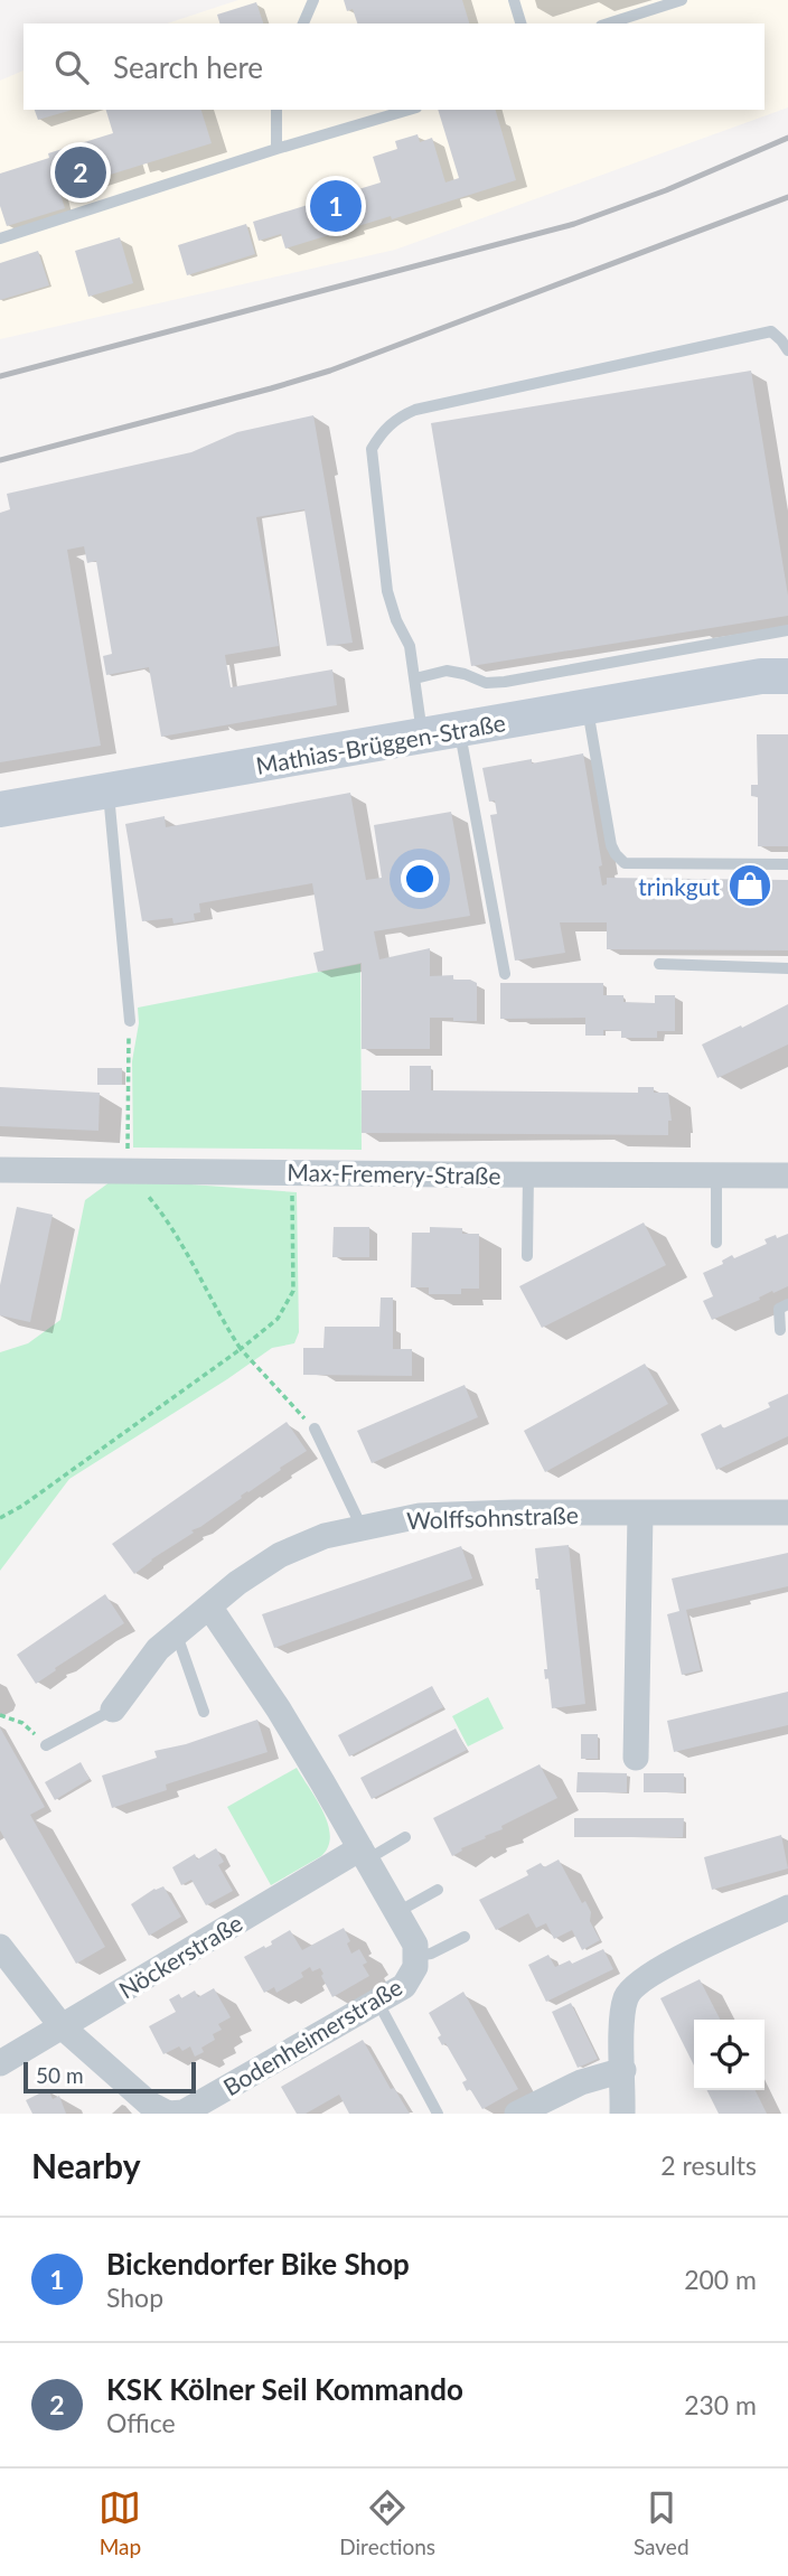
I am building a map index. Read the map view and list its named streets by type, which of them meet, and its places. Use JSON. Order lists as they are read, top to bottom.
{
  "streets": {
    "street": [
      "Mathias-Brüggen-Straße",
      "Max-Fremery-Straße",
      "Wolffsohnstraße",
      "Nöckerstraße",
      "Bodenheimerstraße"
    ]
  },
  "crossings": [
    ["Wolffsohnstraße", "Bodenheimerstraße"],
    ["Nöckerstraße", "Bodenheimerstraße"]
  ],
  "places": {
    "shop": ["trinkgut"]
  },
  "scale_bar": "50 m",
  "page": {
    "search": "Search here",
    "pins": ["2", "1"],
    "scale": "50 m",
    "heading": ["Nearby", "2 results"],
    "list": [
      {
        "mark": "1",
        "name": "Bickendorfer Bike Shop",
        "note": "Shop",
        "value": "200 m"
      },
      {
        "mark": "2",
        "name": "KSK Kölner Seil Kommando",
        "note": "Office",
        "value": "230 m"
      }
    ],
    "nav": ["Map", "Directions", "Saved"]
  }
}
